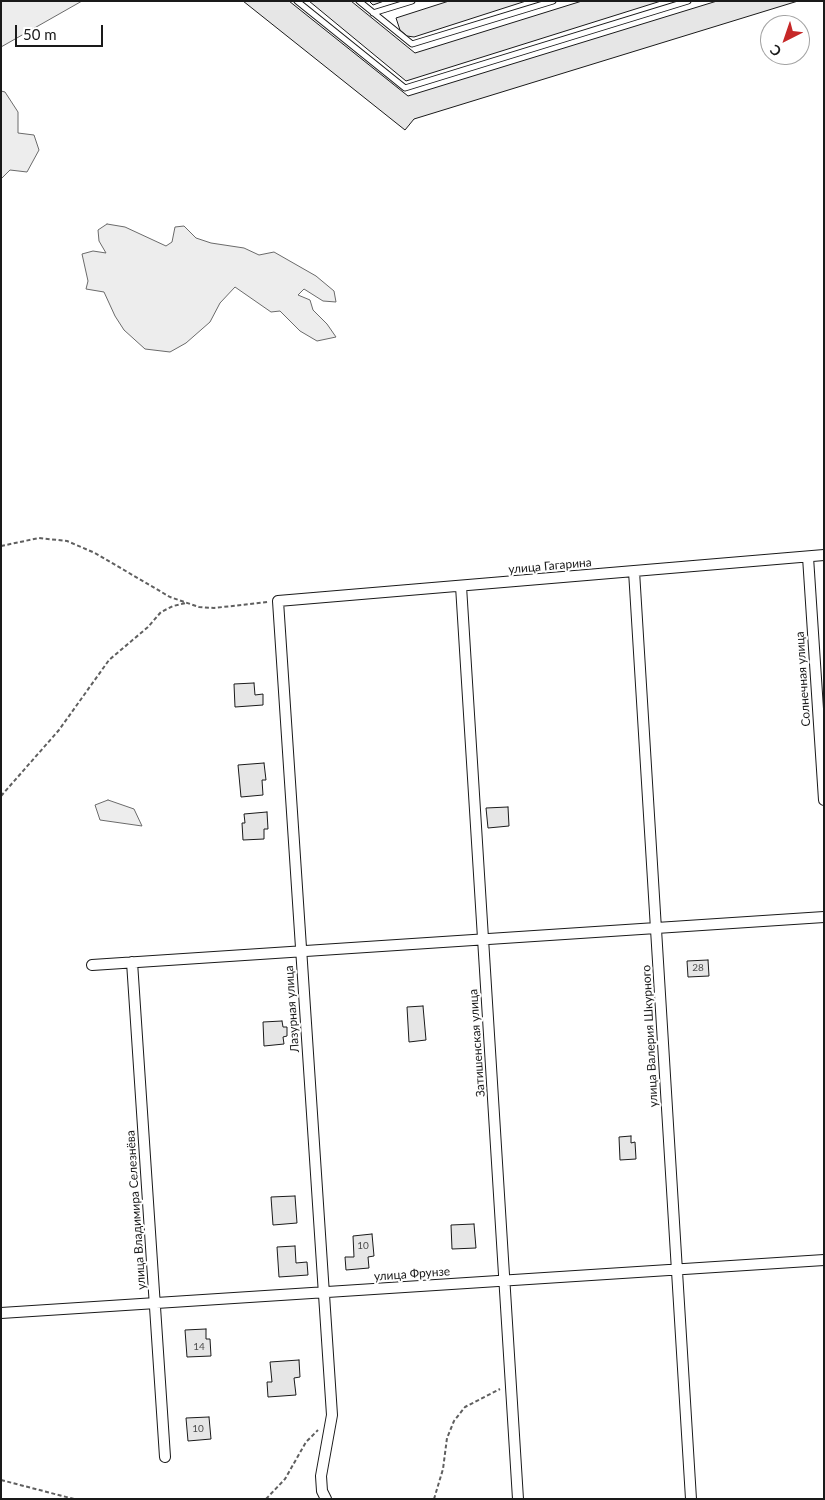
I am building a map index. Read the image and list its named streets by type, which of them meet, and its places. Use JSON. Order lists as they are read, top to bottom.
{
  "streets": {
    "street": [
      "улица Гагарина",
      "Солнечная улица",
      "Лазурная улица",
      "улица Валерия Шкурного",
      "Затишенская улица",
      "улица Владимира Селезнёва",
      "улица Фрунзе"
    ]
  },
  "crossings": [
    ["улица Гагарина", "Солнечная улица"],
    ["улица Гагарина", "Лазурная улица"],
    ["улица Гагарина", "улица Валерия Шкурного"],
    ["улица Гагарина", "Затишенская улица"],
    ["Лазурная улица", "улица Фрунзе"],
    ["улица Валерия Шкурного", "улица Фрунзе"],
    ["Затишенская улица", "улица Фрунзе"],
    ["улица Владимира Селезнёва", "улица Фрунзе"]
  ],
  "house_numbers": [
    "28",
    "10",
    "14",
    "10"
  ],
  "scale_bar": "50 m",
  "north": "bottom left"
}
